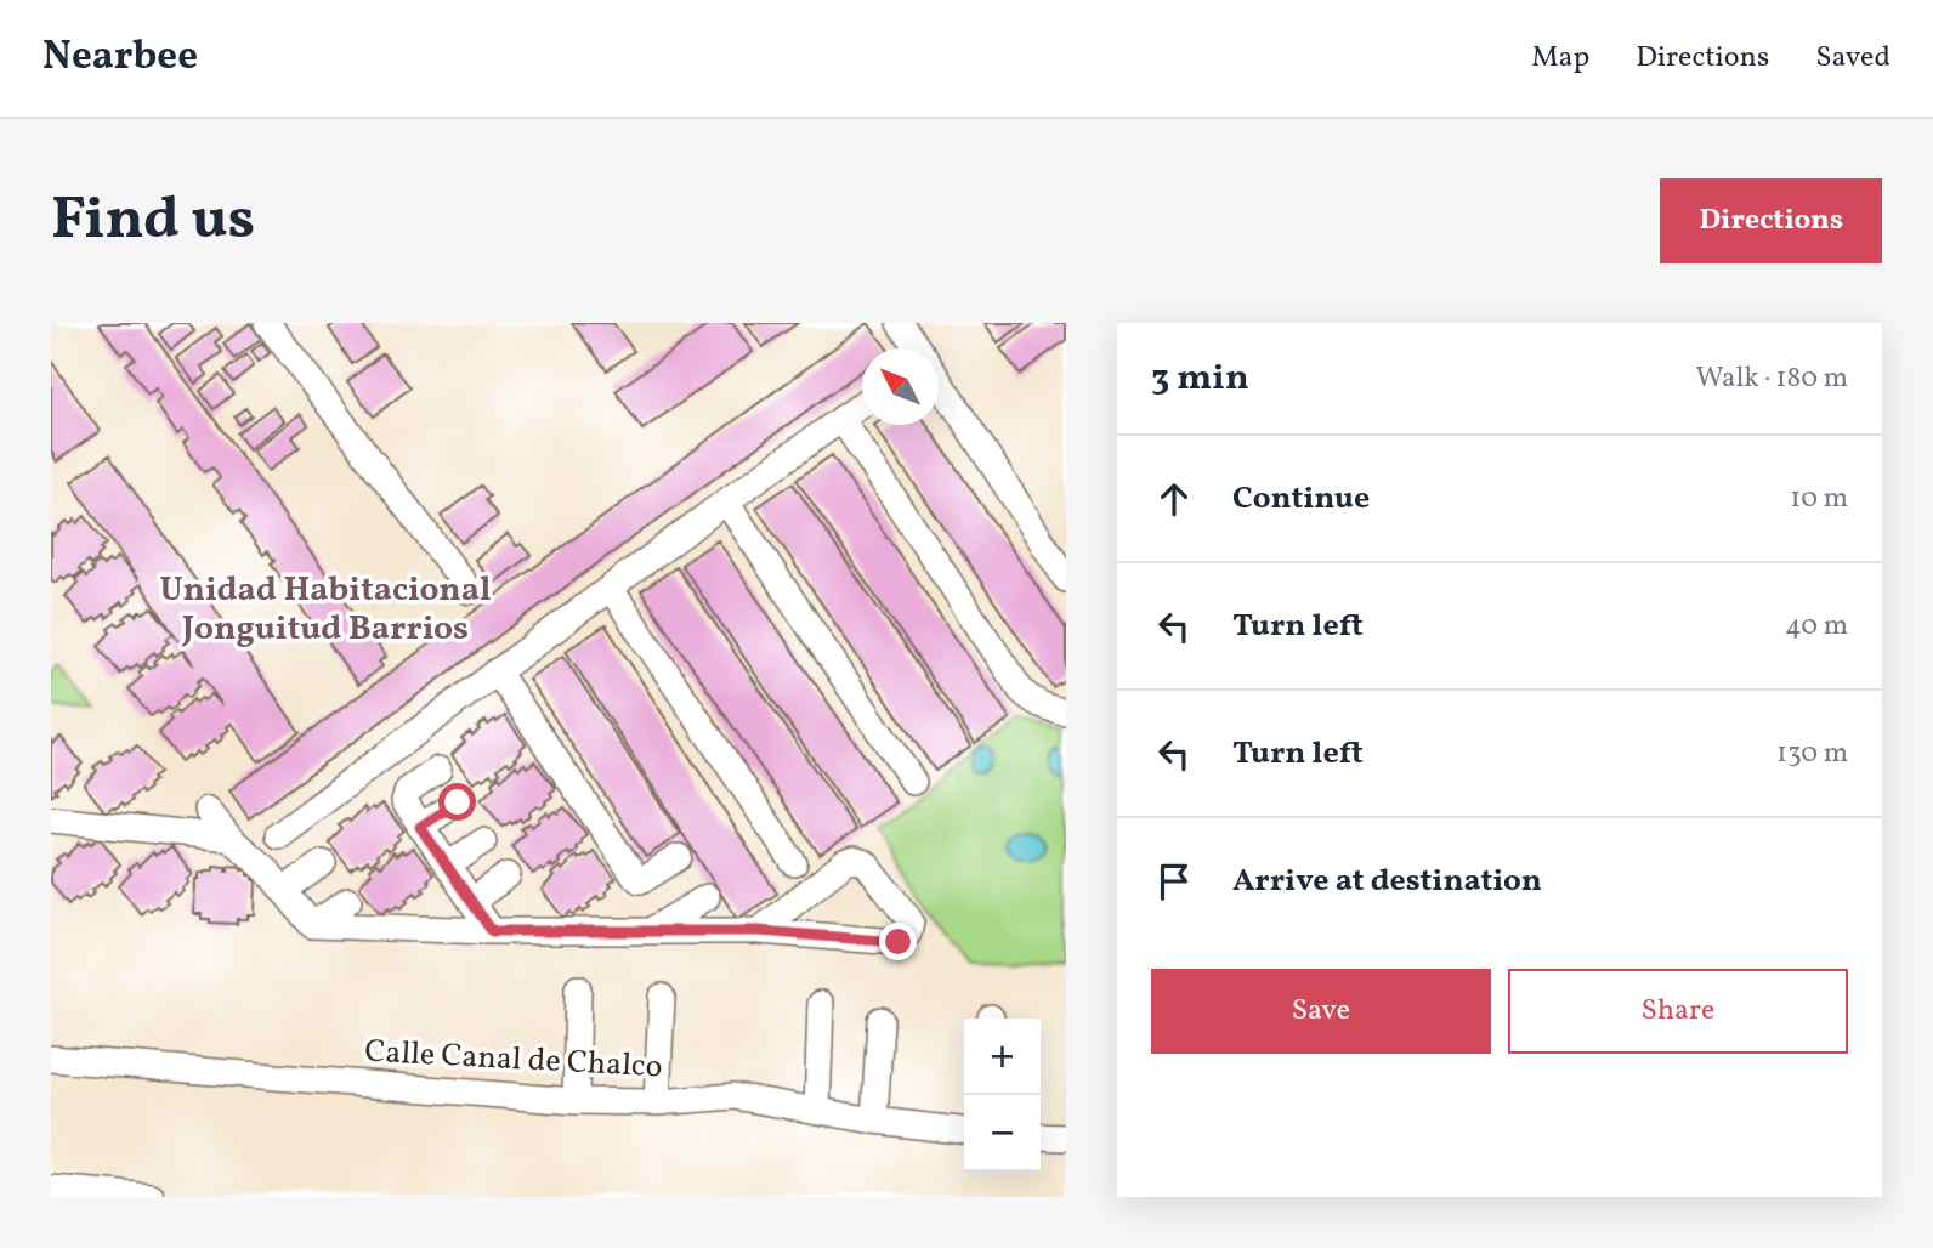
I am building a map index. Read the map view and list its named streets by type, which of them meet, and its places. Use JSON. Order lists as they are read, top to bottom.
{
  "streets": {
    "street": ["Calle Canal de Chalco"]
  },
  "districts": ["Unidad Habitacional Jonguitud Barrios"],
  "north": "top left",
  "page": {
    "header": "Nearbee",
    "nav": ["Map", "Directions", "Saved"],
    "buttons": [
      "Directions",
      ["Save", "Share"]
    ],
    "title": "Find us",
    "heading": ["3 min", "Walk · 180 m"],
    "list": [
      ["Continue", "10 m"],
      ["Turn left", "40 m"],
      ["Turn left", "130 m"],
      "Arrive at destination"
    ],
    "map_buttons": ["+", "−"]
  }
}
